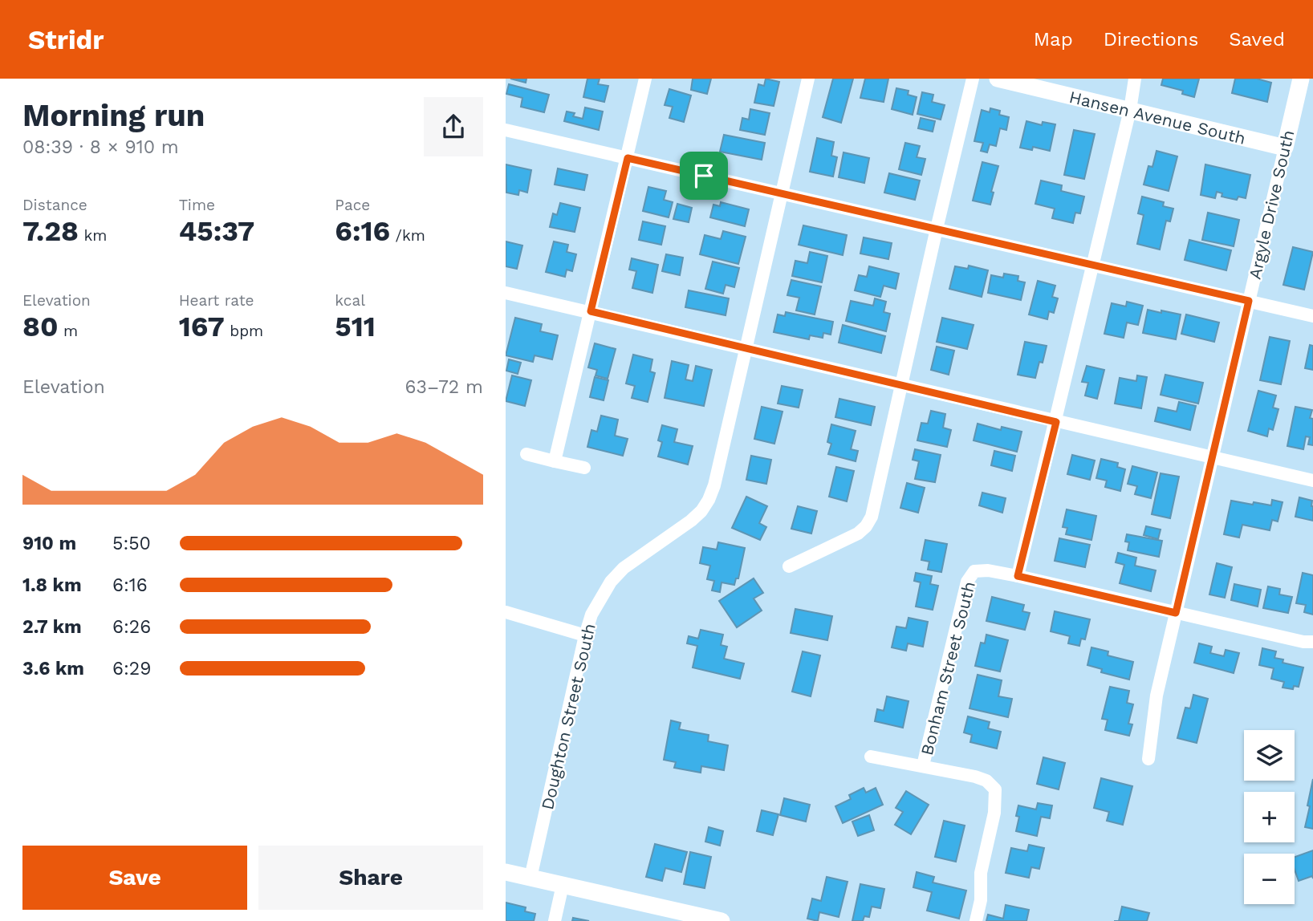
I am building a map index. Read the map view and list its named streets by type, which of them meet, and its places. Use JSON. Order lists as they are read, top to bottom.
{
  "streets": {
    "street": [
      "Hansen Avenue South",
      "Argyle Drive South",
      "Bonham Street South",
      "Doughton Street South"
    ]
  },
  "crossings": [
    ["Hansen Avenue South", "Argyle Drive South"]
  ],
  "page": {
    "header": "Stridr",
    "nav": ["Map", "Directions", "Saved"],
    "heading": ["Morning run", "08:39 · 8 × 910 m"],
    "stats": [
      ["Distance", "7.28 km"],
      ["Time", "45:37"],
      ["Pace", "6:16 /km"],
      ["Elevation", "80 m"],
      ["Heart rate", "167 bpm"],
      ["kcal", "511"]
    ],
    "chart": ["Elevation", "63–72 m"],
    "list": [
      {
        "name": "910 m",
        "note": "5:50"
      },
      {
        "name": "1.8 km",
        "note": "6:16"
      },
      {
        "name": "2.7 km",
        "note": "6:26"
      },
      {
        "name": "3.6 km",
        "note": "6:29"
      }
    ],
    "map_buttons": ["+", "−"],
    "buttons": ["Save", "Share"]
  }
}
